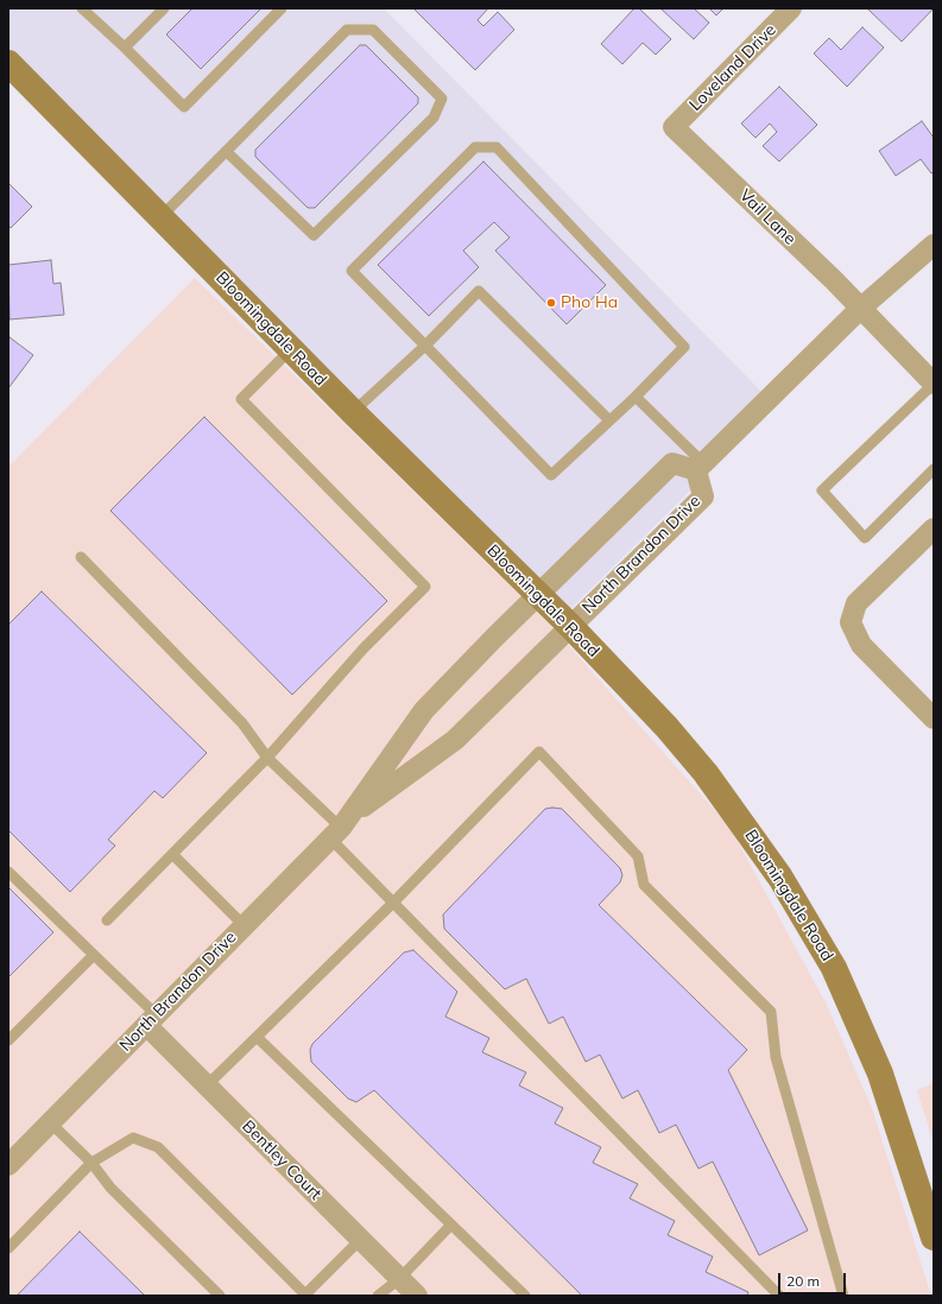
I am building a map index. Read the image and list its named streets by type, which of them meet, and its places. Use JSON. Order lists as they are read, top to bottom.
{
  "streets": {
    "main road": ["Bloomingdale Road"],
    "street": [
      "Loveland Drive",
      "Vail Lane",
      "North Brandon Drive",
      "Bentley Court"
    ]
  },
  "crossings": [
    ["Loveland Drive", "Vail Lane"],
    ["Bloomingdale Road", "North Brandon Drive"],
    ["North Brandon Drive", "Bentley Court"]
  ],
  "places": ["Pho Ha"],
  "scale_bar": "20 m"
}
